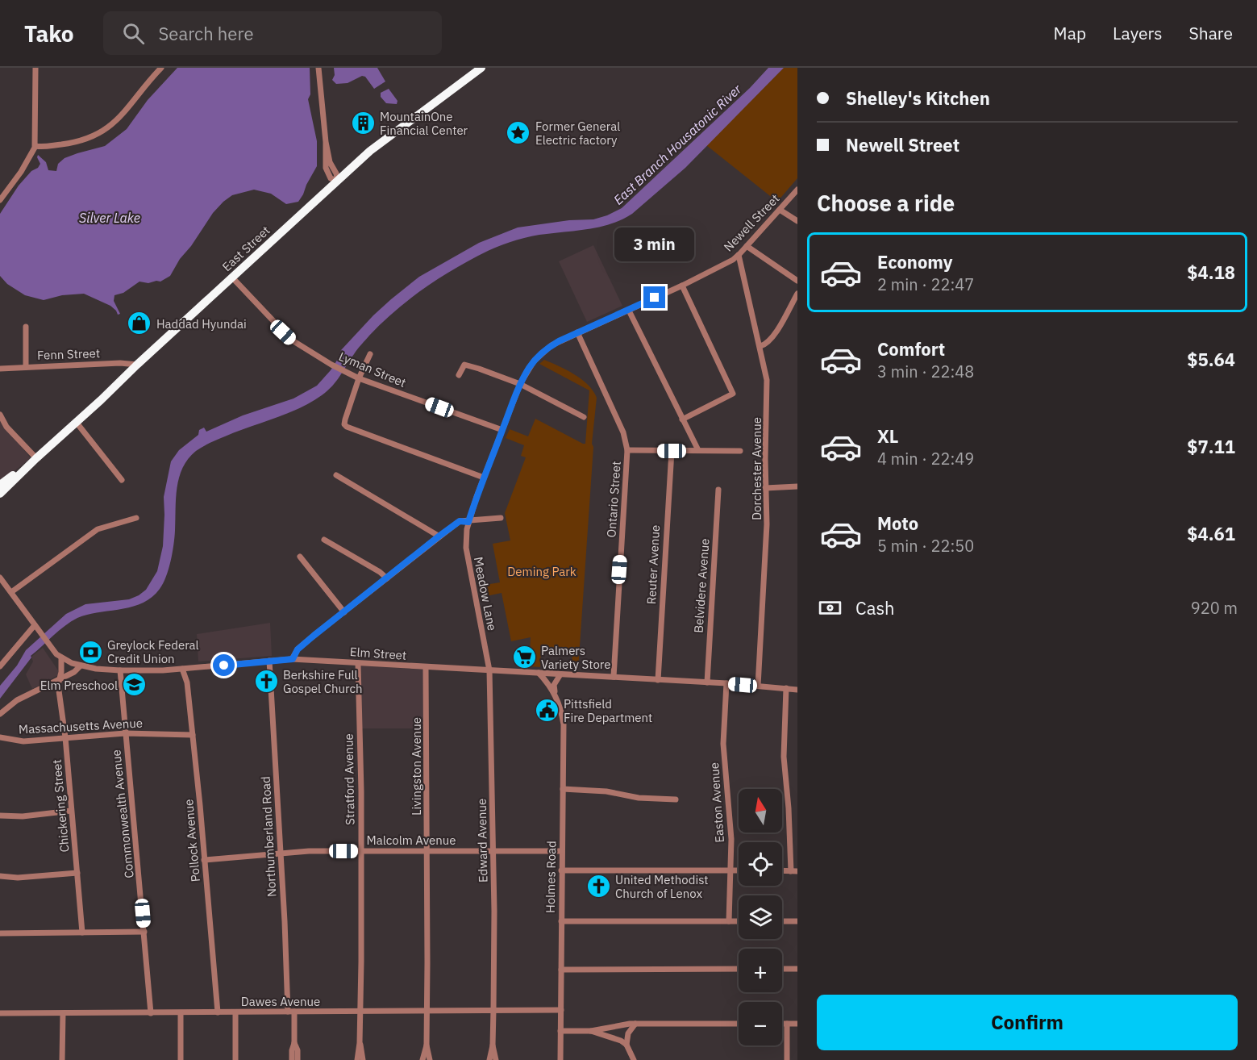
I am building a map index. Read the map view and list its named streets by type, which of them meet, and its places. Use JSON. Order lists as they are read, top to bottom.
{
  "streets": {
    "highway": ["East Street"],
    "street": [
      "Newell Street",
      "Fenn Street",
      "Lyman Street",
      "Dorchester Avenue",
      "Ontario Street",
      "Reuter Avenue",
      "Belvidere Avenue",
      "Meadow Lane",
      "Elm Street",
      "Massachusetts Avenue",
      "Livingston Avenue",
      "Stratford Avenue",
      "Easton Avenue",
      "Chickering Street",
      "Commonwealth Avenue",
      "Northumberland Road",
      "Malcolm Avenue",
      "Pollock Avenue",
      "Edward Avenue",
      "Holmes Road",
      "Dawes Avenue"
    ]
  },
  "crossings": [
    ["Newell Street", "Lyman Street"],
    ["Newell Street", "Dorchester Avenue"],
    ["Newell Street", "Ontario Street"],
    ["Newell Street", "Meadow Lane"],
    ["East Street", "Fenn Street"],
    ["East Street", "Lyman Street"],
    ["Dorchester Avenue", "Elm Street"],
    ["Ontario Street", "Elm Street"],
    ["Reuter Avenue", "Elm Street"],
    ["Belvidere Avenue", "Elm Street"],
    ["Meadow Lane", "Elm Street"],
    ["Meadow Lane", "Edward Avenue"],
    ["Elm Street", "Livingston Avenue"],
    ["Elm Street", "Stratford Avenue"],
    ["Elm Street", "Easton Avenue"],
    ["Elm Street", "Chickering Street"],
    ["Elm Street", "Commonwealth Avenue"],
    ["Elm Street", "Northumberland Road"],
    ["Elm Street", "Pollock Avenue"],
    ["Elm Street", "Edward Avenue"],
    ["Elm Street", "Holmes Road"],
    ["Massachusetts Avenue", "Chickering Street"],
    ["Massachusetts Avenue", "Commonwealth Avenue"],
    ["Massachusetts Avenue", "Pollock Avenue"],
    ["Livingston Avenue", "Malcolm Avenue"],
    ["Livingston Avenue", "Dawes Avenue"],
    ["Stratford Avenue", "Malcolm Avenue"],
    ["Stratford Avenue", "Dawes Avenue"],
    ["Commonwealth Avenue", "Dawes Avenue"],
    ["Northumberland Road", "Malcolm Avenue"],
    ["Northumberland Road", "Dawes Avenue"],
    ["Malcolm Avenue", "Pollock Avenue"],
    ["Malcolm Avenue", "Edward Avenue"],
    ["Malcolm Avenue", "Holmes Road"],
    ["Pollock Avenue", "Dawes Avenue"],
    ["Edward Avenue", "Dawes Avenue"],
    ["Holmes Road", "Dawes Avenue"]
  ],
  "water": ["East Branch Housatonic River", "Silver Lake"],
  "parks": ["Deming Park"],
  "places": {
    "building": ["MountainOne Financial Center"],
    "place": ["Former General Electric factory"],
    "shop": ["Haddad Hyundai"],
    "bank": ["Greylock Federal Credit Union"],
    "supermarket": ["Palmers Variety Store"],
    "church": ["Berkshire Full Gospel Church", "United Methodist Church of Lenox"],
    "school or university": ["Elm Preschool"],
    "public building": ["Pittsfield Fire Department"]
  },
  "north": "top",
  "page": {
    "header": "Tako",
    "search": "Search here",
    "nav": ["Map", "Layers", "Share"],
    "banner": ["Shelley's Kitchen", "Newell Street"],
    "heading": "Choose a ride",
    "bubble": "3 min",
    "list": [
      {
        "name": "Economy",
        "note": "2 min · 22:47",
        "value": "$4.18"
      },
      {
        "name": "Comfort",
        "note": "3 min · 22:48",
        "value": "$5.64"
      },
      {
        "name": "XL",
        "note": "4 min · 22:49",
        "value": "$7.11"
      },
      {
        "name": "Moto",
        "note": "5 min · 22:50",
        "value": "$4.61"
      }
    ],
    "pay": ["Cash", "920 m"],
    "map_buttons": ["+", "−"],
    "buttons": "Confirm"
  }
}
